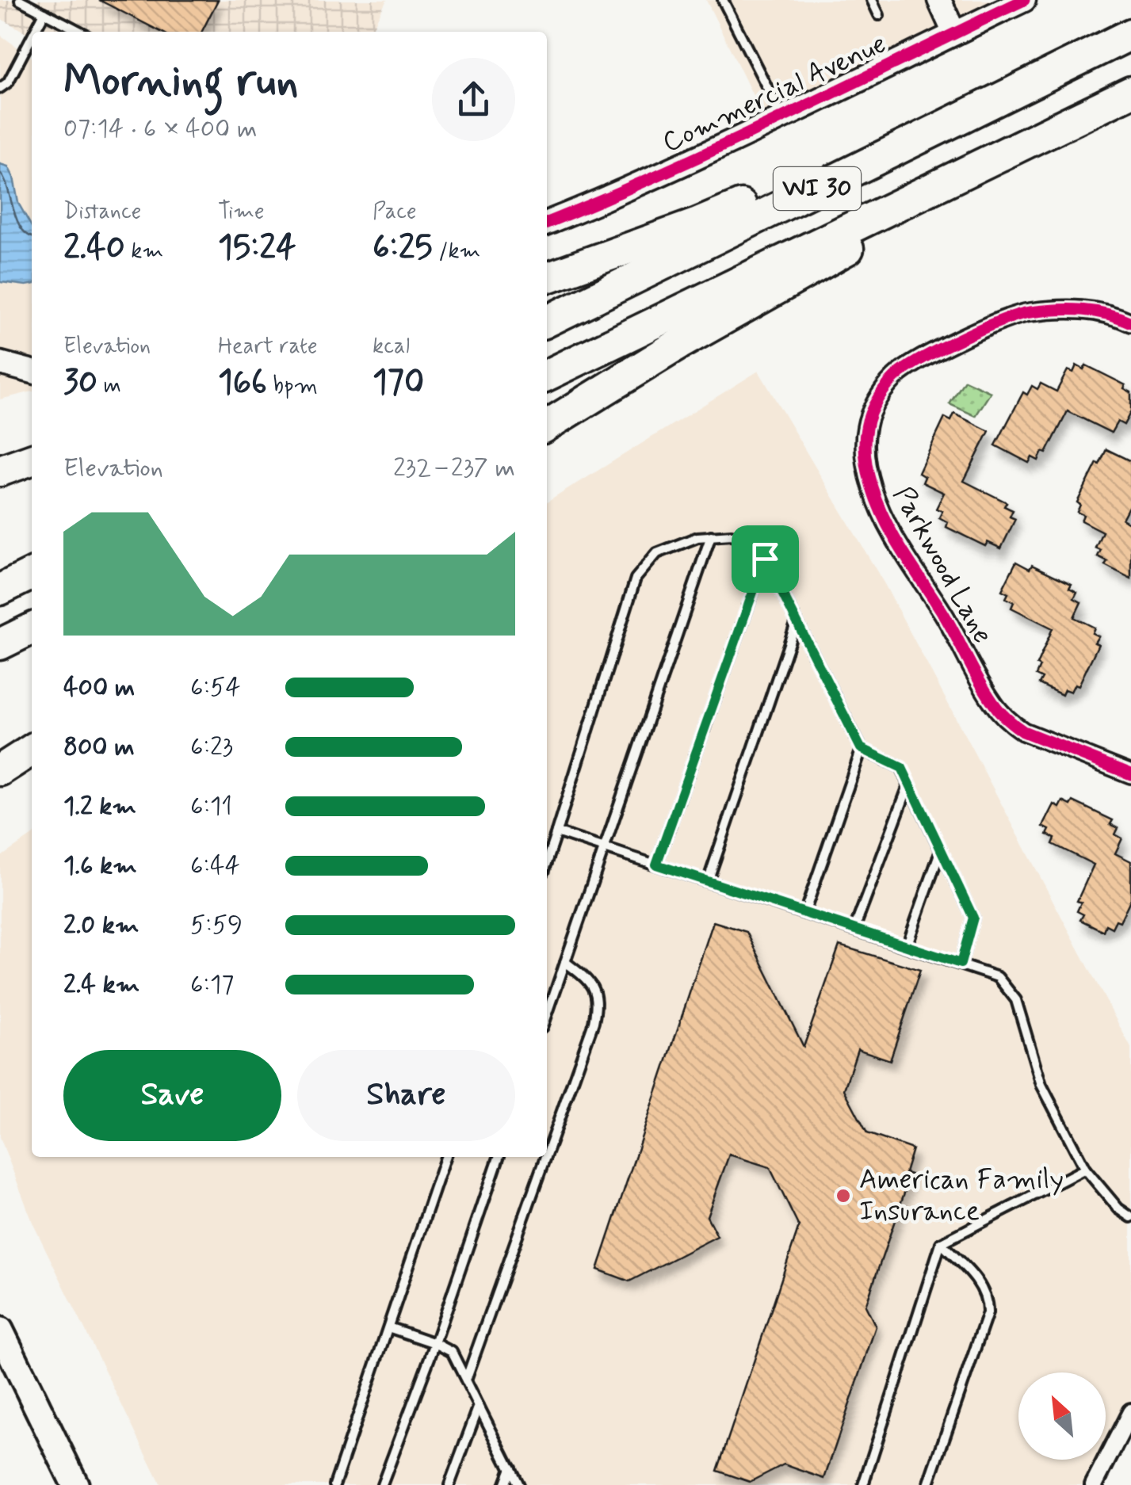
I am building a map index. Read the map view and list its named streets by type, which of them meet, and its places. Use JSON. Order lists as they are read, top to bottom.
{
  "streets": {
    "highway": ["WI 30"],
    "street": ["Commercial Avenue", "Parkwood Lane"]
  },
  "places": ["American Family Insurance"],
  "north": "top left",
  "page": {
    "heading": ["Morning run", "07:14 · 6 × 400 m"],
    "stats": [
      ["Distance", "2.40 km"],
      ["Time", "15:24"],
      ["Pace", "6:25 /km"],
      ["Elevation", "30 m"],
      ["Heart rate", "166 bpm"],
      ["kcal", "170"]
    ],
    "chart": ["Elevation", "232–237 m"],
    "list": [
      {
        "name": "400 m",
        "note": "6:54"
      },
      {
        "name": "800 m",
        "note": "6:23"
      },
      {
        "name": "1.2 km",
        "note": "6:11"
      },
      {
        "name": "1.6 km",
        "note": "6:44"
      },
      {
        "name": "2.0 km",
        "note": "5:59"
      },
      {
        "name": "2.4 km",
        "note": "6:17"
      }
    ],
    "buttons": ["Save", "Share"]
  }
}
